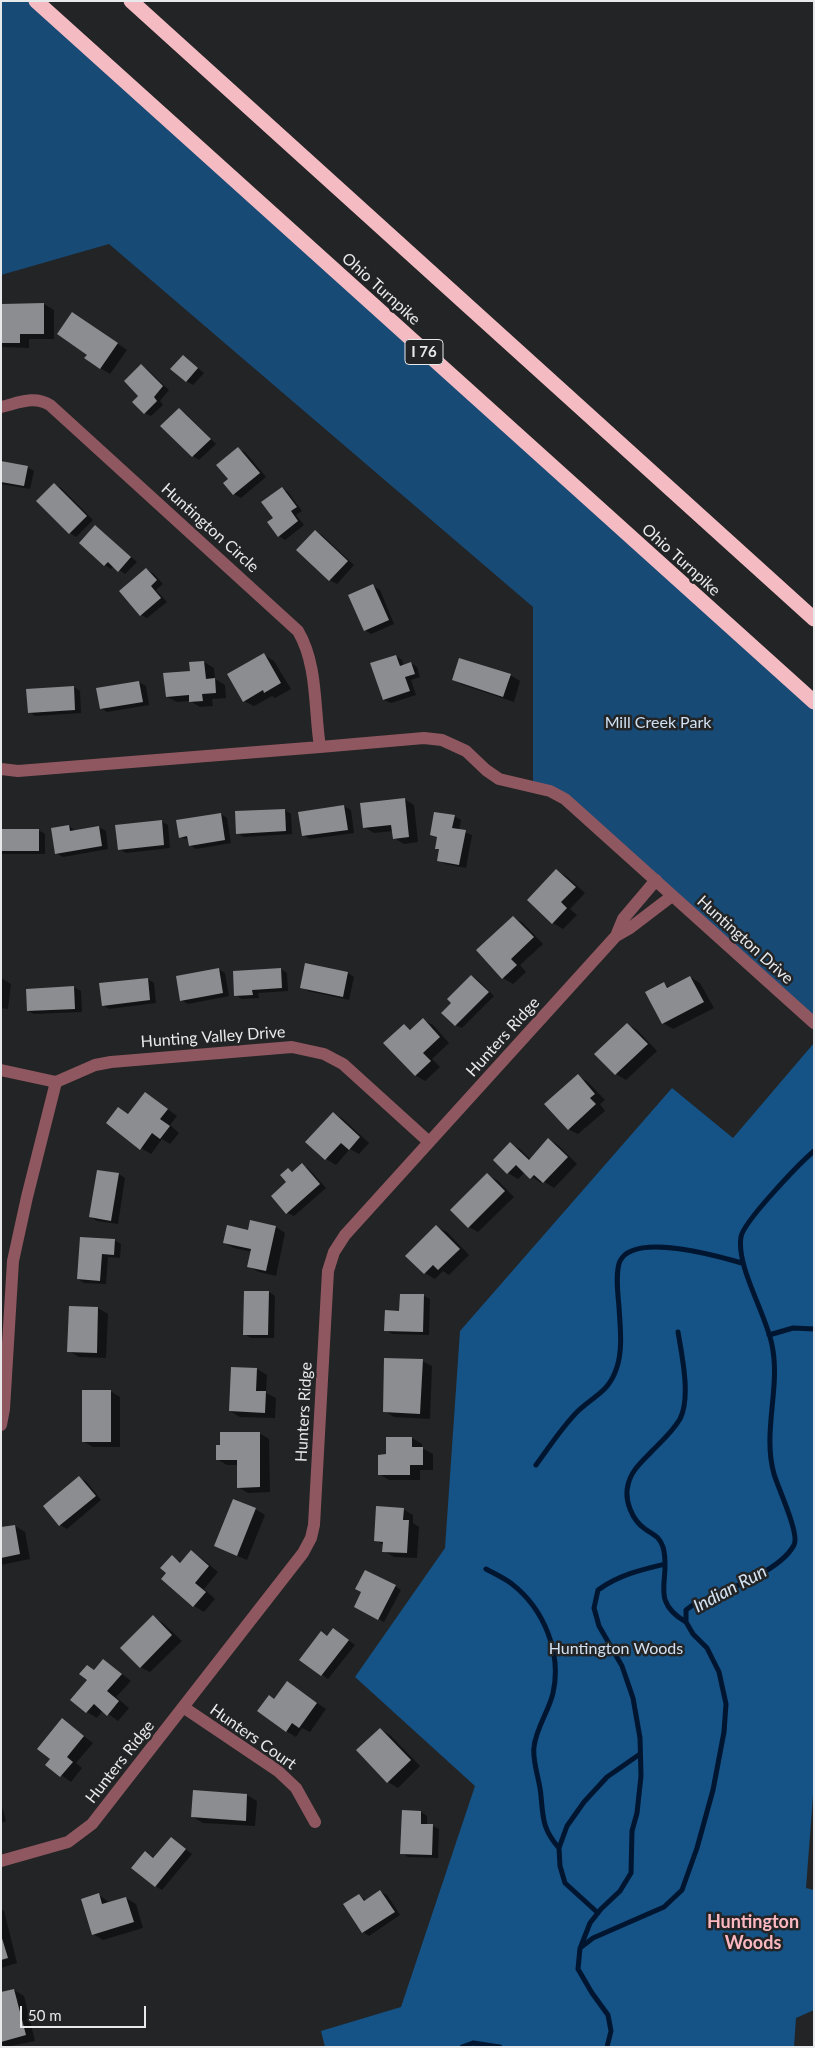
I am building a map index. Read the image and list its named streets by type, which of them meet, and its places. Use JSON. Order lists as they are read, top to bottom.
{
  "streets": {
    "highway": ["Ohio Turnpike", "I 76"],
    "street": [
      "Huntington Circle",
      "Huntington Drive",
      "Hunting Valley Drive",
      "Hunters Ridge",
      "Hunters Court"
    ]
  },
  "crossings": [
    ["Huntington Drive", "Hunters Ridge"],
    ["Hunting Valley Drive", "Hunters Ridge"],
    ["Hunters Ridge", "Hunters Court"]
  ],
  "districts": ["Huntington Woods"],
  "water": ["Indian Run"],
  "parks": ["Mill Creek Park", "Huntington Woods"],
  "scale_bar": "50 m"
}
